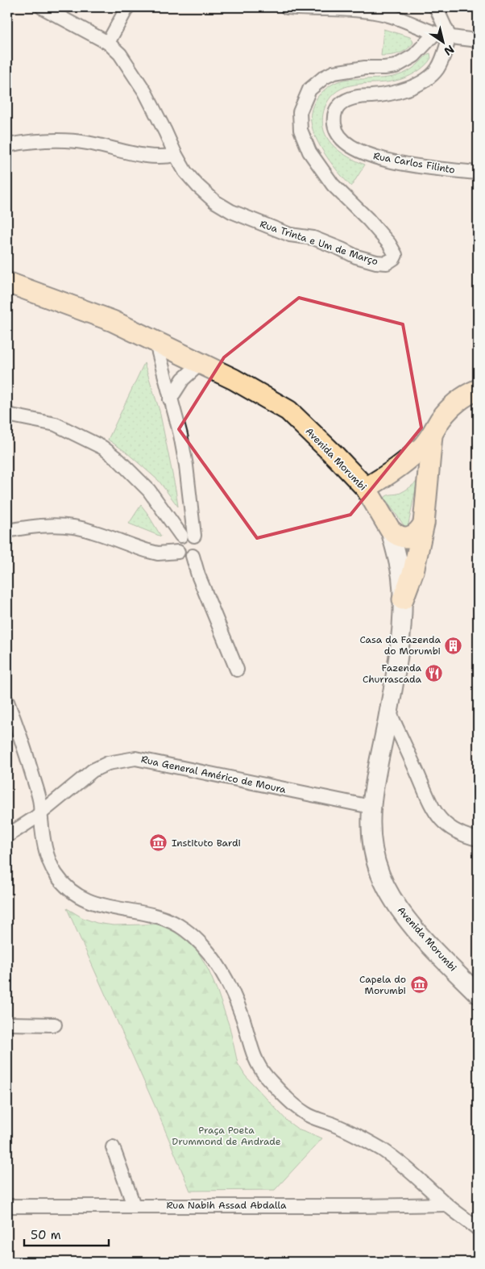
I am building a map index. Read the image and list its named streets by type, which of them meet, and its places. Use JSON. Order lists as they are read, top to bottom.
{
  "streets": {
    "main road": ["Avenida Morumbi"],
    "street": [
      "Rua Carlos Filinto",
      "Rua Trinta e Um de Março",
      "Rua General Américo de Moura",
      "Rua Nabih Assad Abdalla"
    ]
  },
  "crossings": [
    ["Avenida Morumbi", "Rua General Américo de Moura"]
  ],
  "parks": ["Praça Poeta Drummond de Andrade"],
  "places": {
    "building": ["Casa da Fazenda do Morumbi"],
    "restaurant": ["Fazenda Churrascada"],
    "museum": ["Instituto Bardi", "Capela do Morumbi"]
  },
  "scale_bar": "50 m",
  "north": "bottom right"
}
